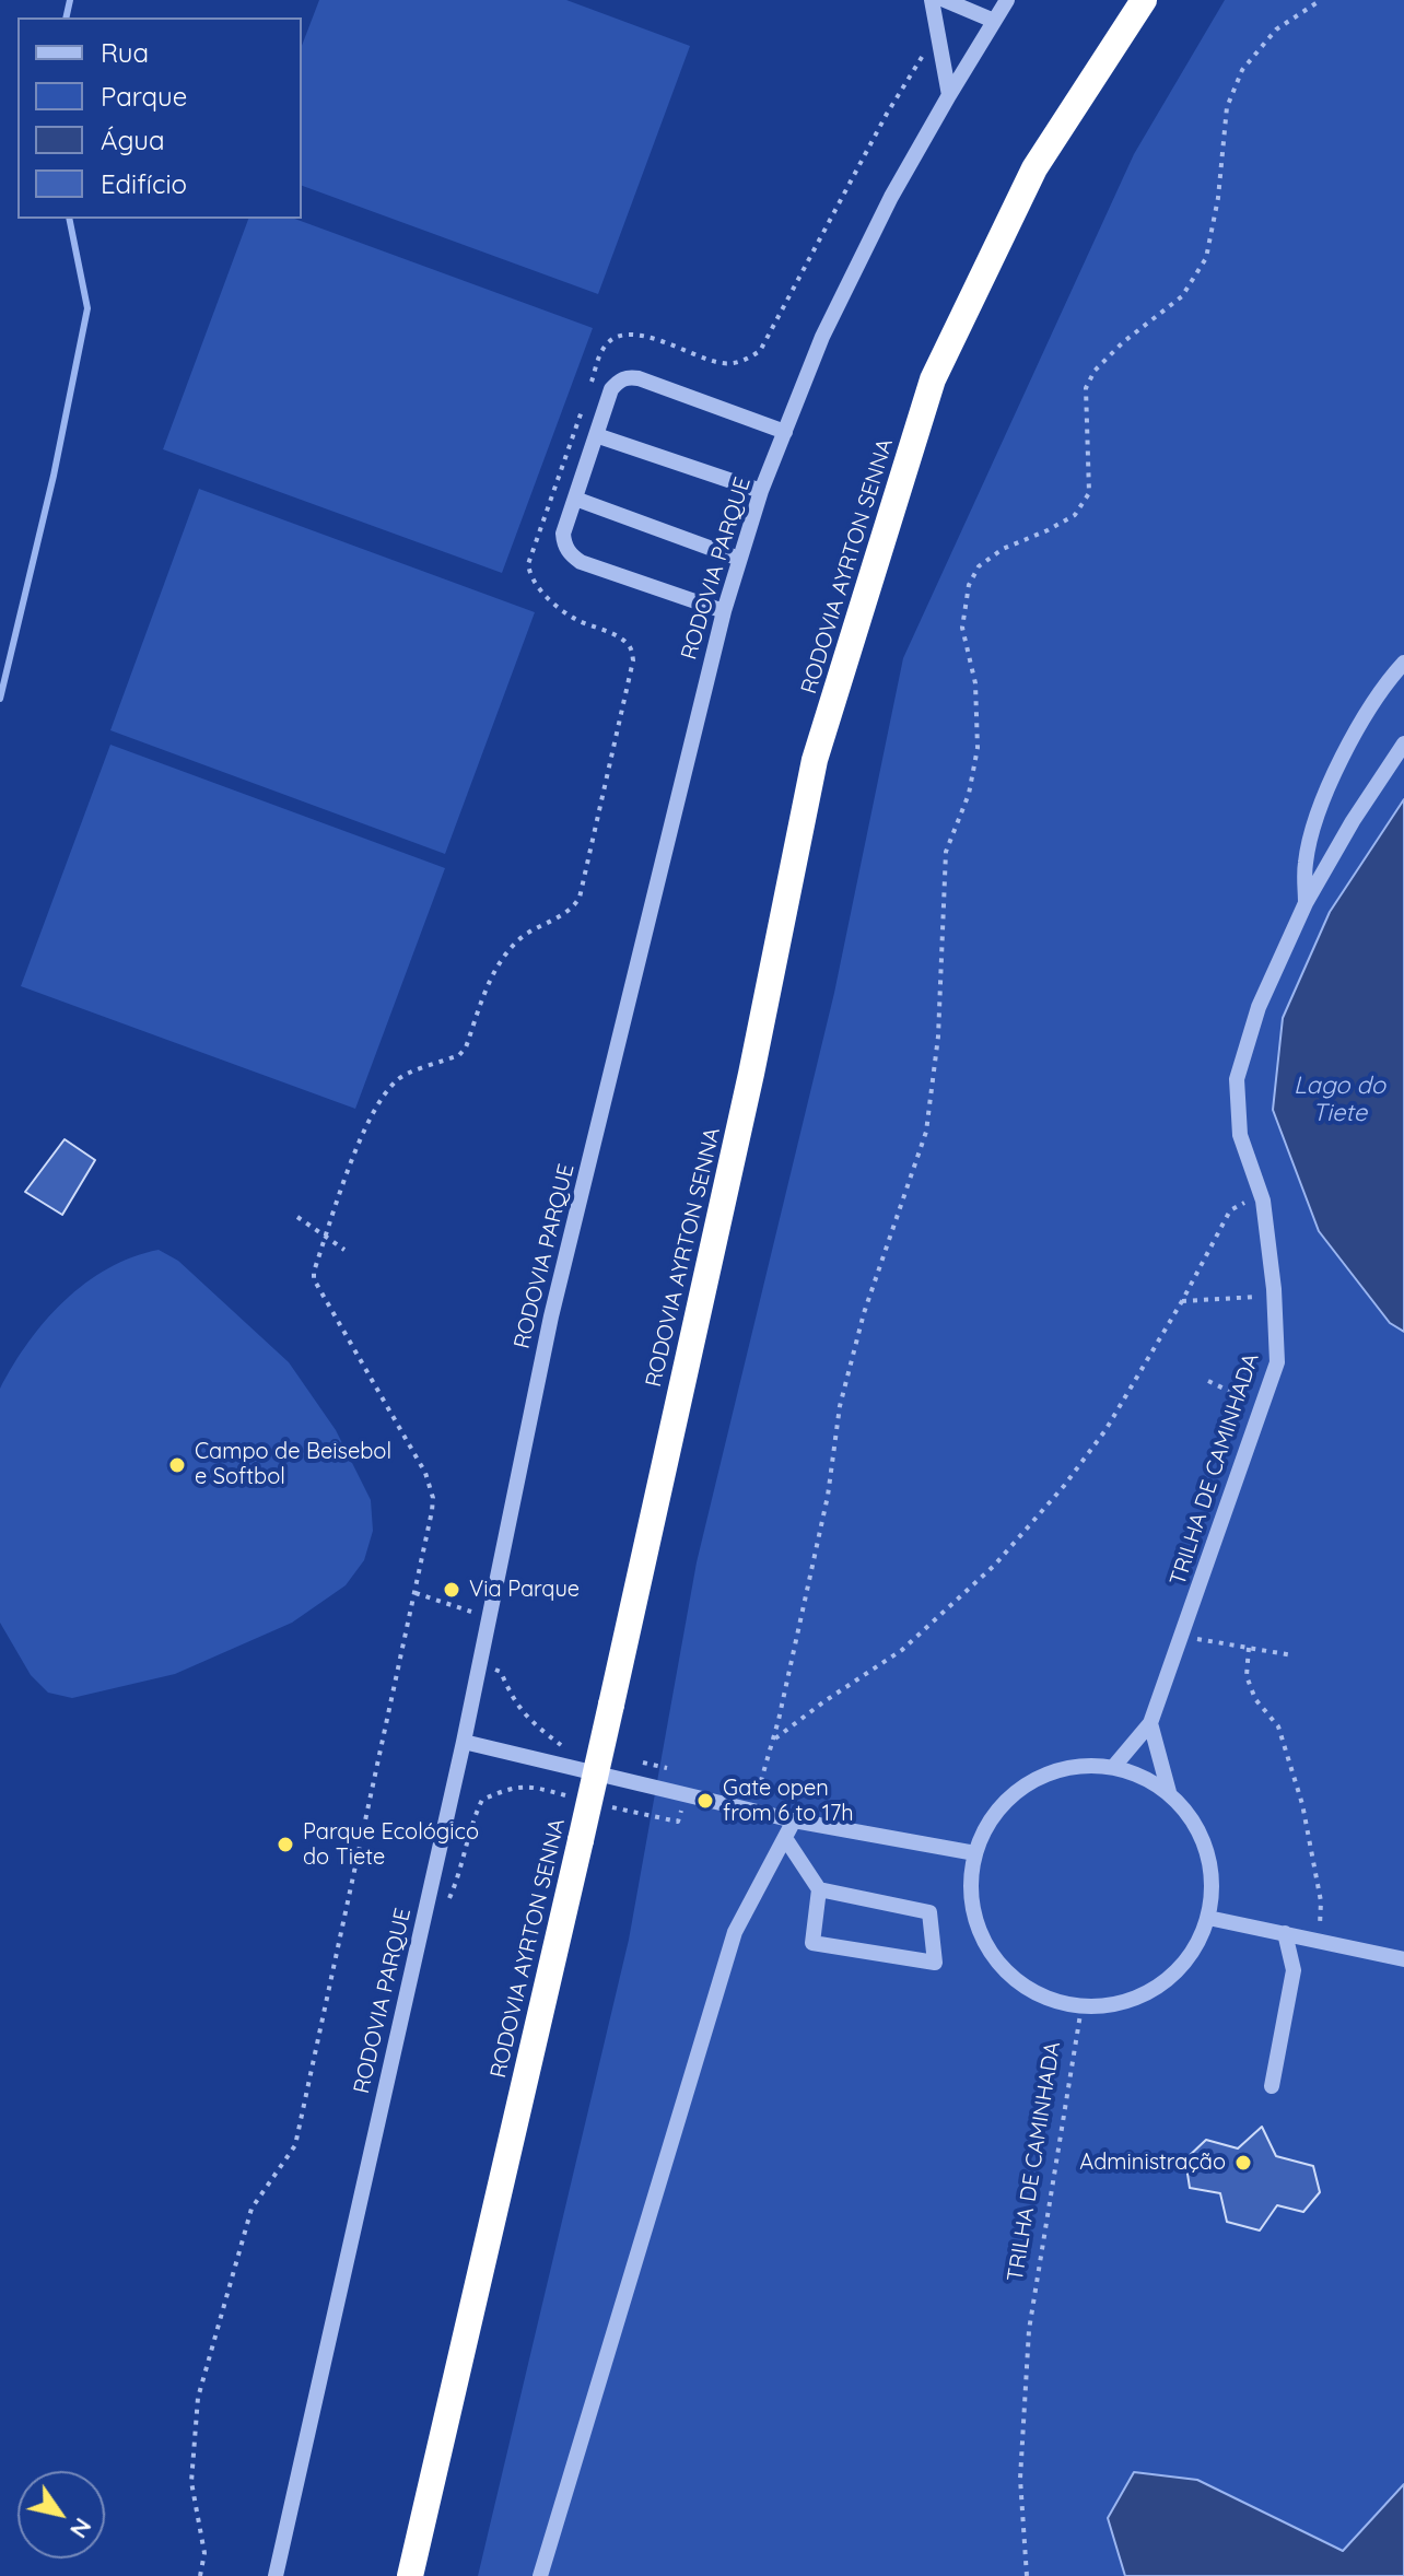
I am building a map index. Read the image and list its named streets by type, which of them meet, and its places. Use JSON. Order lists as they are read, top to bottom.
{
  "streets": {
    "highway": ["RODOVIA AYRTON SENNA"],
    "street": ["RODOVIA PARQUE", "TRILHA DE CAMINHADA"]
  },
  "water": ["Lago do Tiete"],
  "places": [
    "Campo de Beisebol e Softbol",
    "Via Parque",
    "Gate open from 6 to 17h",
    "Parque Ecológico do Tiete",
    "Administração"
  ],
  "legend": [
    "Rua",
    "Parque",
    "Água",
    "Edifício"
  ],
  "north": "bottom right"
}
